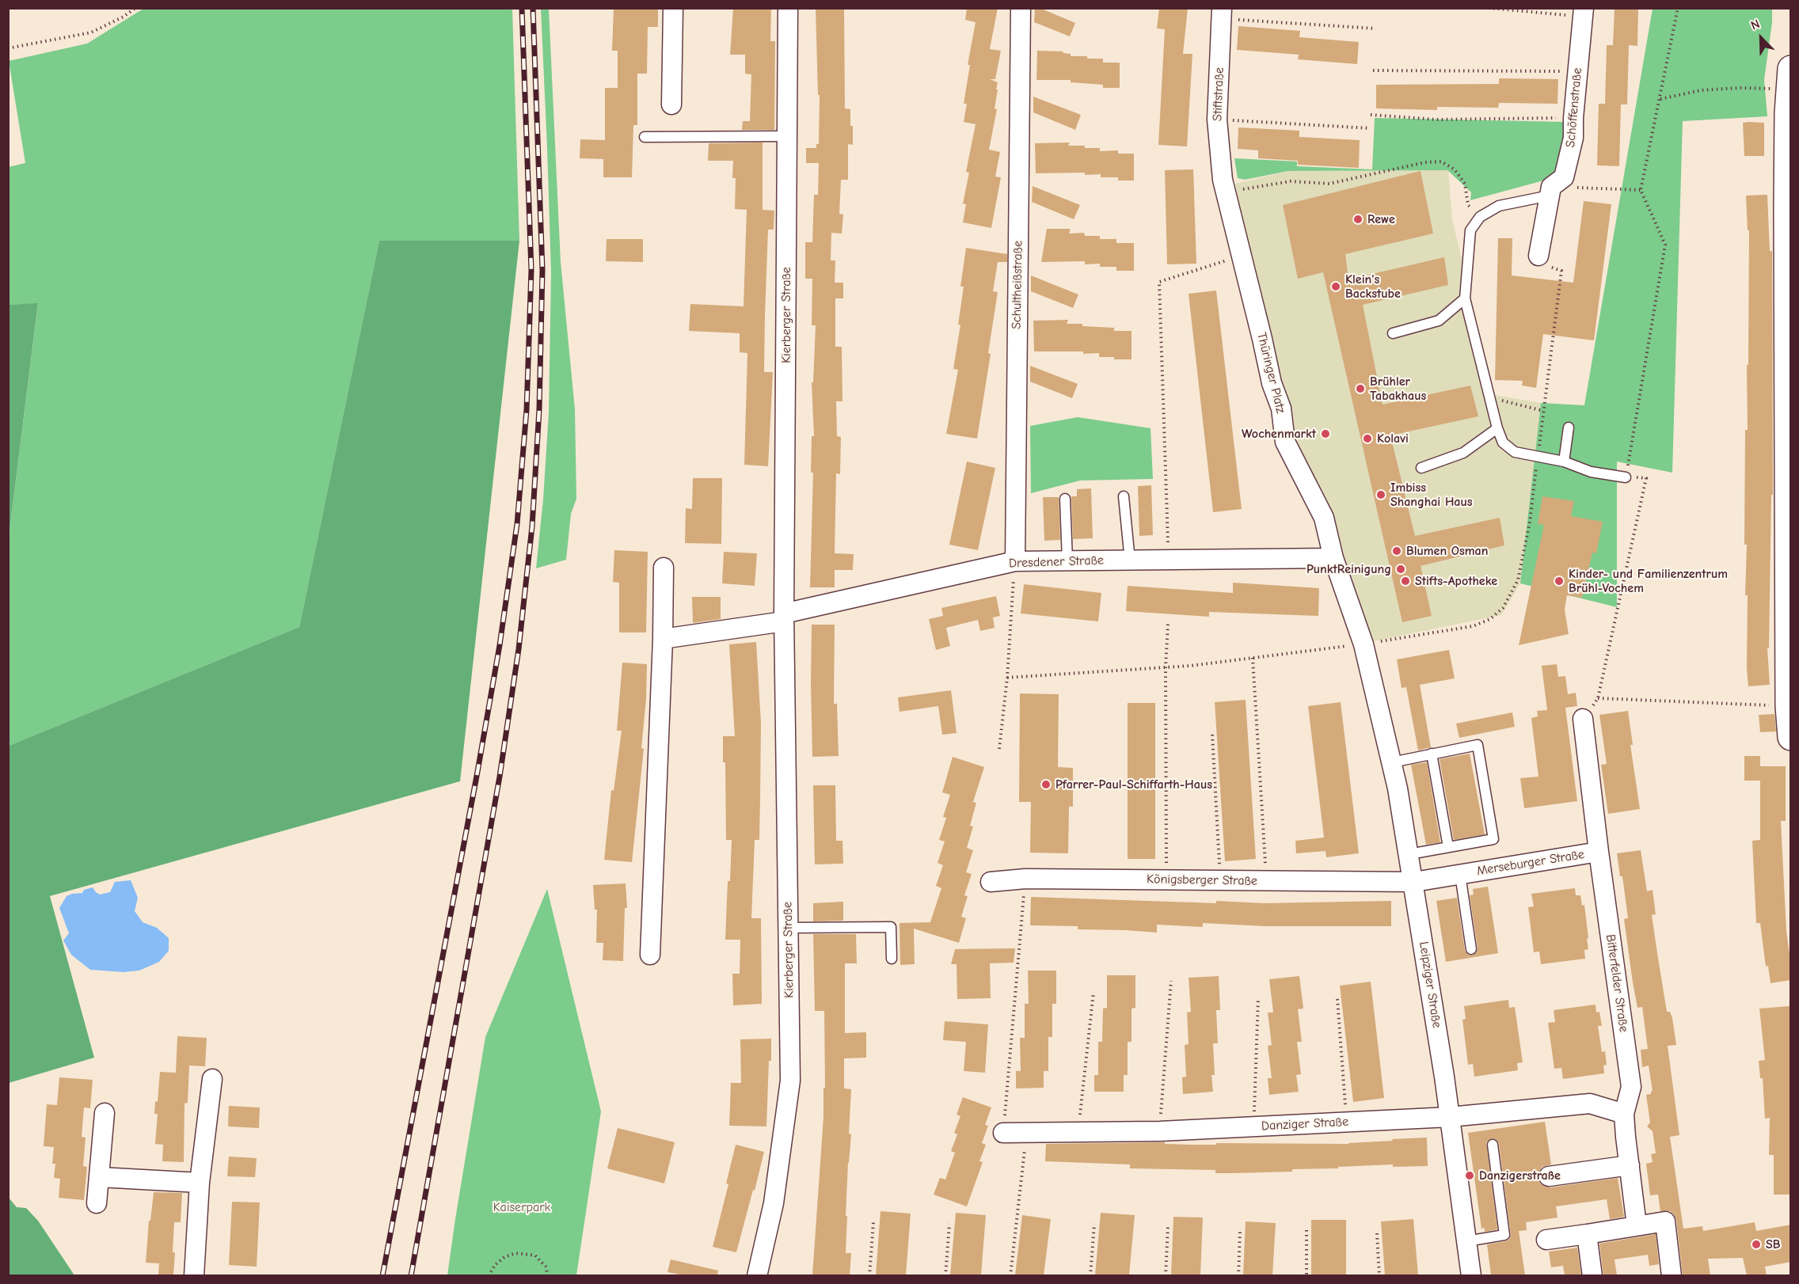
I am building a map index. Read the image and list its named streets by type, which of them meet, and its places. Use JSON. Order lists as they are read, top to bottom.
{
  "streets": {
    "street": [
      "Stiftstraße",
      "Schöffenstraße",
      "Schultheißstraße",
      "Kierberger Straße",
      "Thüringer Platz",
      "Dresdener Straße",
      "Merseburger Straße",
      "Königsberger Straße",
      "Bitterfelder Straße",
      "Leipziger Straße",
      "Danziger Straße"
    ]
  },
  "crossings": [
    ["Stiftstraße", "Thüringer Platz"],
    ["Schultheißstraße", "Dresdener Straße"],
    ["Kierberger Straße", "Dresdener Straße"],
    ["Thüringer Platz", "Dresdener Straße"],
    ["Thüringer Platz", "Leipziger Straße"],
    ["Merseburger Straße", "Königsberger Straße"],
    ["Merseburger Straße", "Bitterfelder Straße"],
    ["Merseburger Straße", "Leipziger Straße"],
    ["Königsberger Straße", "Leipziger Straße"],
    ["Leipziger Straße", "Danziger Straße"]
  ],
  "parks": ["Kaiserpark"],
  "places": [
    "Rewe",
    "Klein's Backstube",
    "Brühler Tabakhaus",
    "Wochenmarkt",
    "Kolavi",
    "Imbiss Shanghai Haus",
    "Blumen Osman",
    "PunktReinigung",
    "Stifts-Apotheke",
    "Kinder- und Familienzentrum Brühl-Vochem",
    "Pfarrer-Paul-Schiffarth-Haus",
    "Danzigerstraße",
    "SB"
  ],
  "north": "top left"
}
